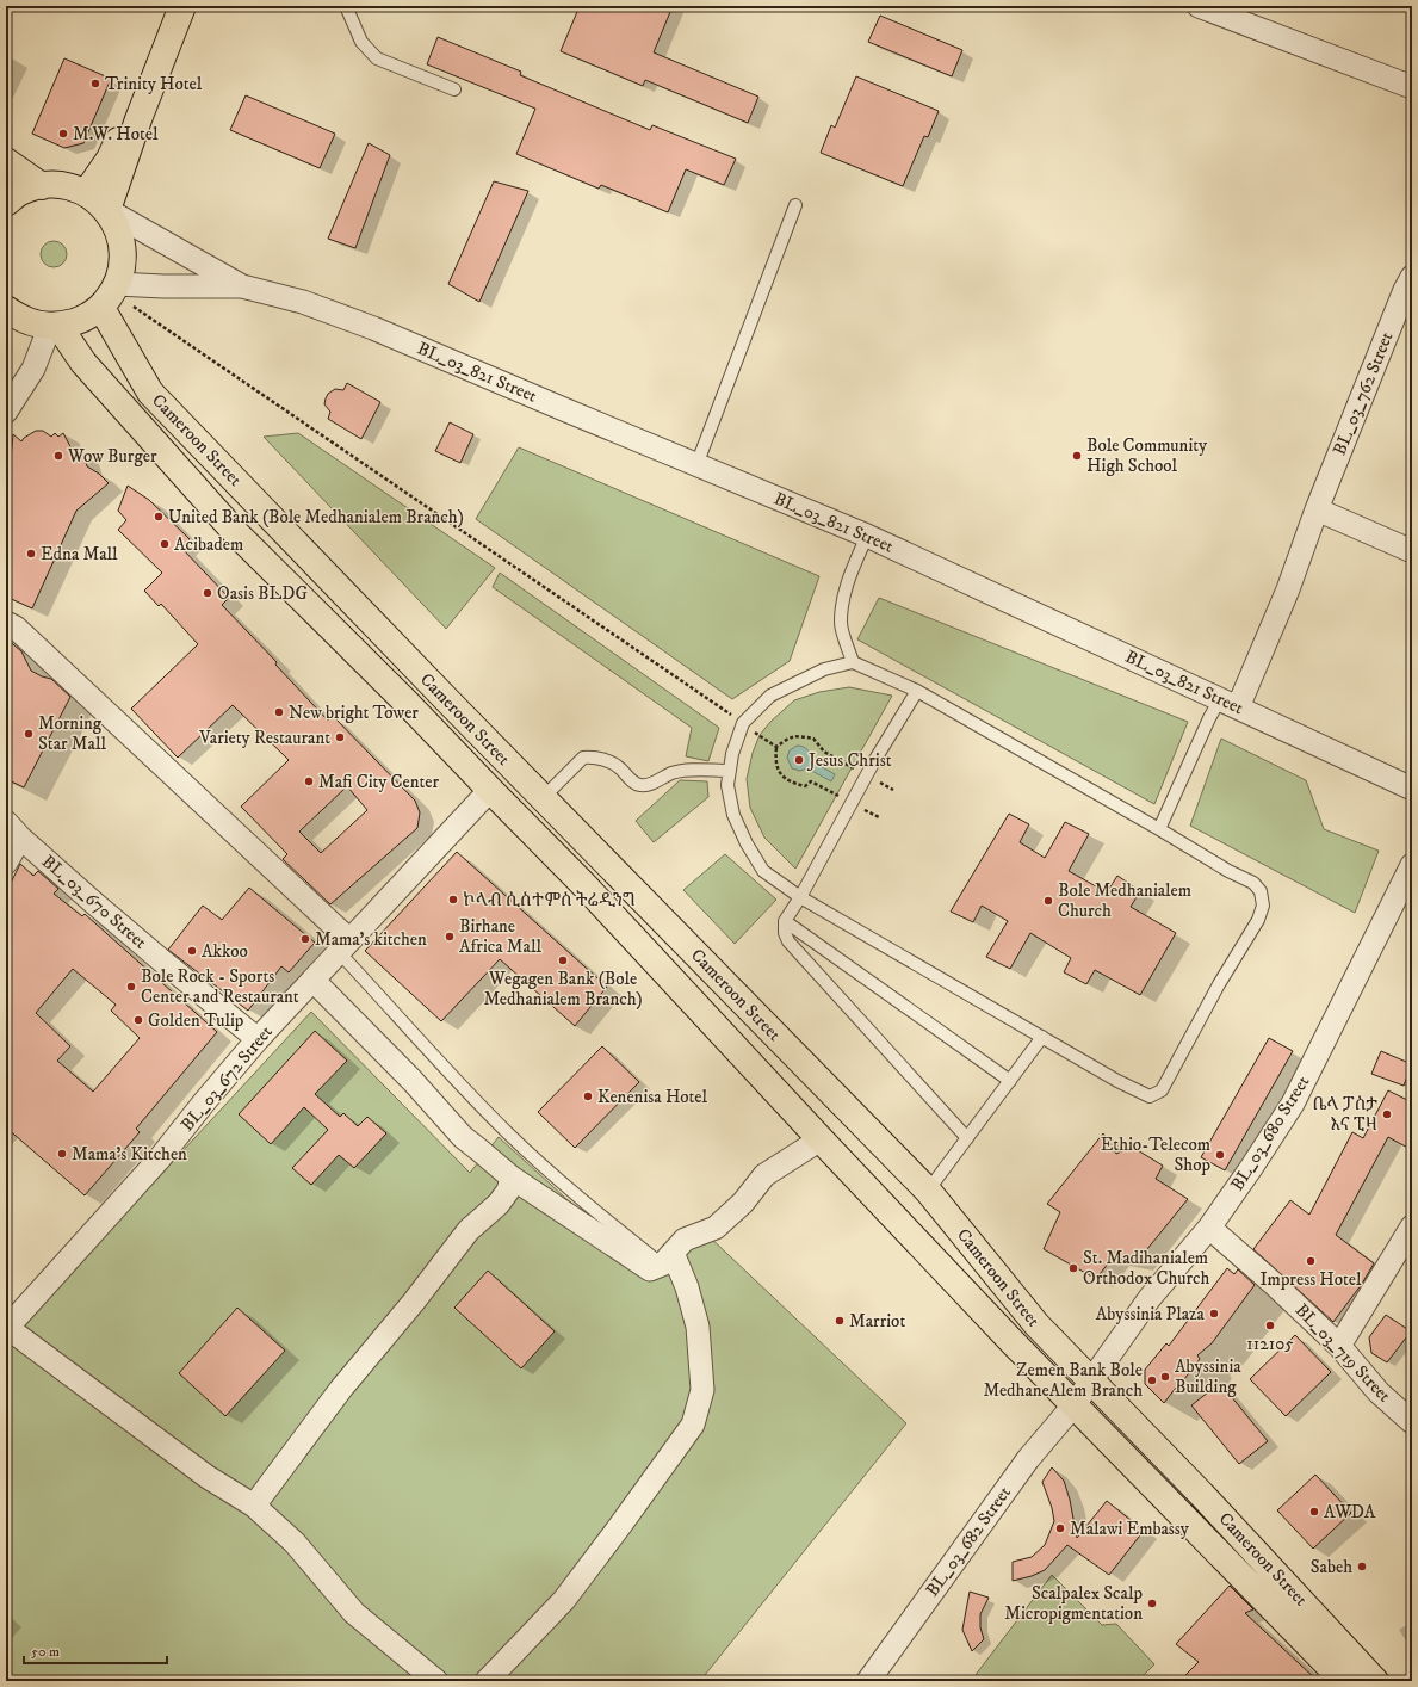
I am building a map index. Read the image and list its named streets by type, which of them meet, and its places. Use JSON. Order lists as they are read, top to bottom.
{
  "streets": {
    "main road": ["Cameroon Street"],
    "street": [
      "BL_03_821 Street",
      "BL_03_762 Street",
      "BL_03_670 Street",
      "BL_03_672 Street",
      "BL_03_680 Street",
      "BL_03_719 Street",
      "BL_03_682 Street"
    ]
  },
  "crossings": [
    ["BL_03_821 Street", "BL_03_762 Street"],
    ["Cameroon Street", "BL_03_672 Street"],
    ["Cameroon Street", "BL_03_680 Street"],
    ["Cameroon Street", "BL_03_682 Street"],
    ["BL_03_670 Street", "BL_03_672 Street"],
    ["BL_03_680 Street", "BL_03_719 Street"],
    ["BL_03_680 Street", "BL_03_682 Street"]
  ],
  "places": [
    "Trinity Hotel",
    "M.W. Hotel",
    "Wow Burger",
    "Bole Community High School",
    "United Bank (Bole Medhanialem Branch)",
    "Acibadem",
    "Edna Mall",
    "Oasis BLDG",
    "New bright Tower",
    "Morning Star Mall",
    "Variety Restaurant",
    "Jesus Christ",
    "Mafi City Center",
    "ኮላብ ሲስተምስ ትሬዲንግ",
    "Bole Medhanialem Church",
    "Birhane Africa Mall",
    "Mama's kitchen",
    "Akkoo",
    "Wegagen Bank (Bole Medhanialem Branch)",
    "Bole Rock - Sports Center and Restaurant",
    "Golden Tulip",
    "Kenenisa Hotel",
    "ቤላ ፓስታ እና ፒዛ",
    "Mama's Kitchen",
    "Ethio-Telecom Shop",
    "Impress Hotel",
    "St. Madihanialem Orthodox Church",
    "Abyssinia Plaza",
    "Marriot",
    "112105",
    "Abyssinia Building",
    "Zemen Bank Bole MedhaneAlem Branch",
    "AWDA",
    "Malawi Embassy",
    "Sabeh",
    "Scalpalex Scalp Micropigmentation"
  ],
  "scale_bar": "50 m"
}
